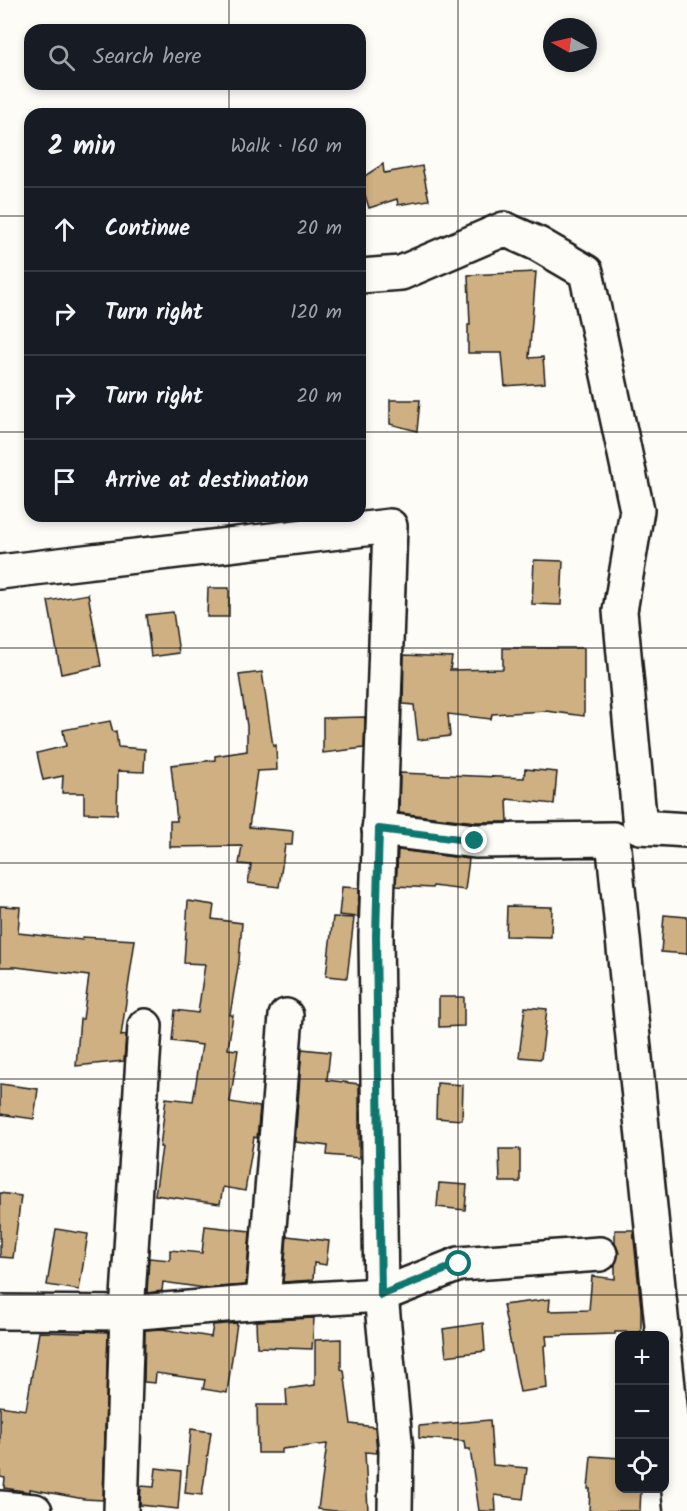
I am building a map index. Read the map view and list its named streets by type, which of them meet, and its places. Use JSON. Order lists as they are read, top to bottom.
{
  "north": "left",
  "page": {
    "search": "Search here",
    "heading": ["2 min", "Walk · 160 m"],
    "list": [
      ["Continue", "20 m"],
      ["Turn right", "120 m"],
      ["Turn right", "20 m"],
      "Arrive at destination"
    ],
    "map_buttons": ["+", "−"]
  }
}
